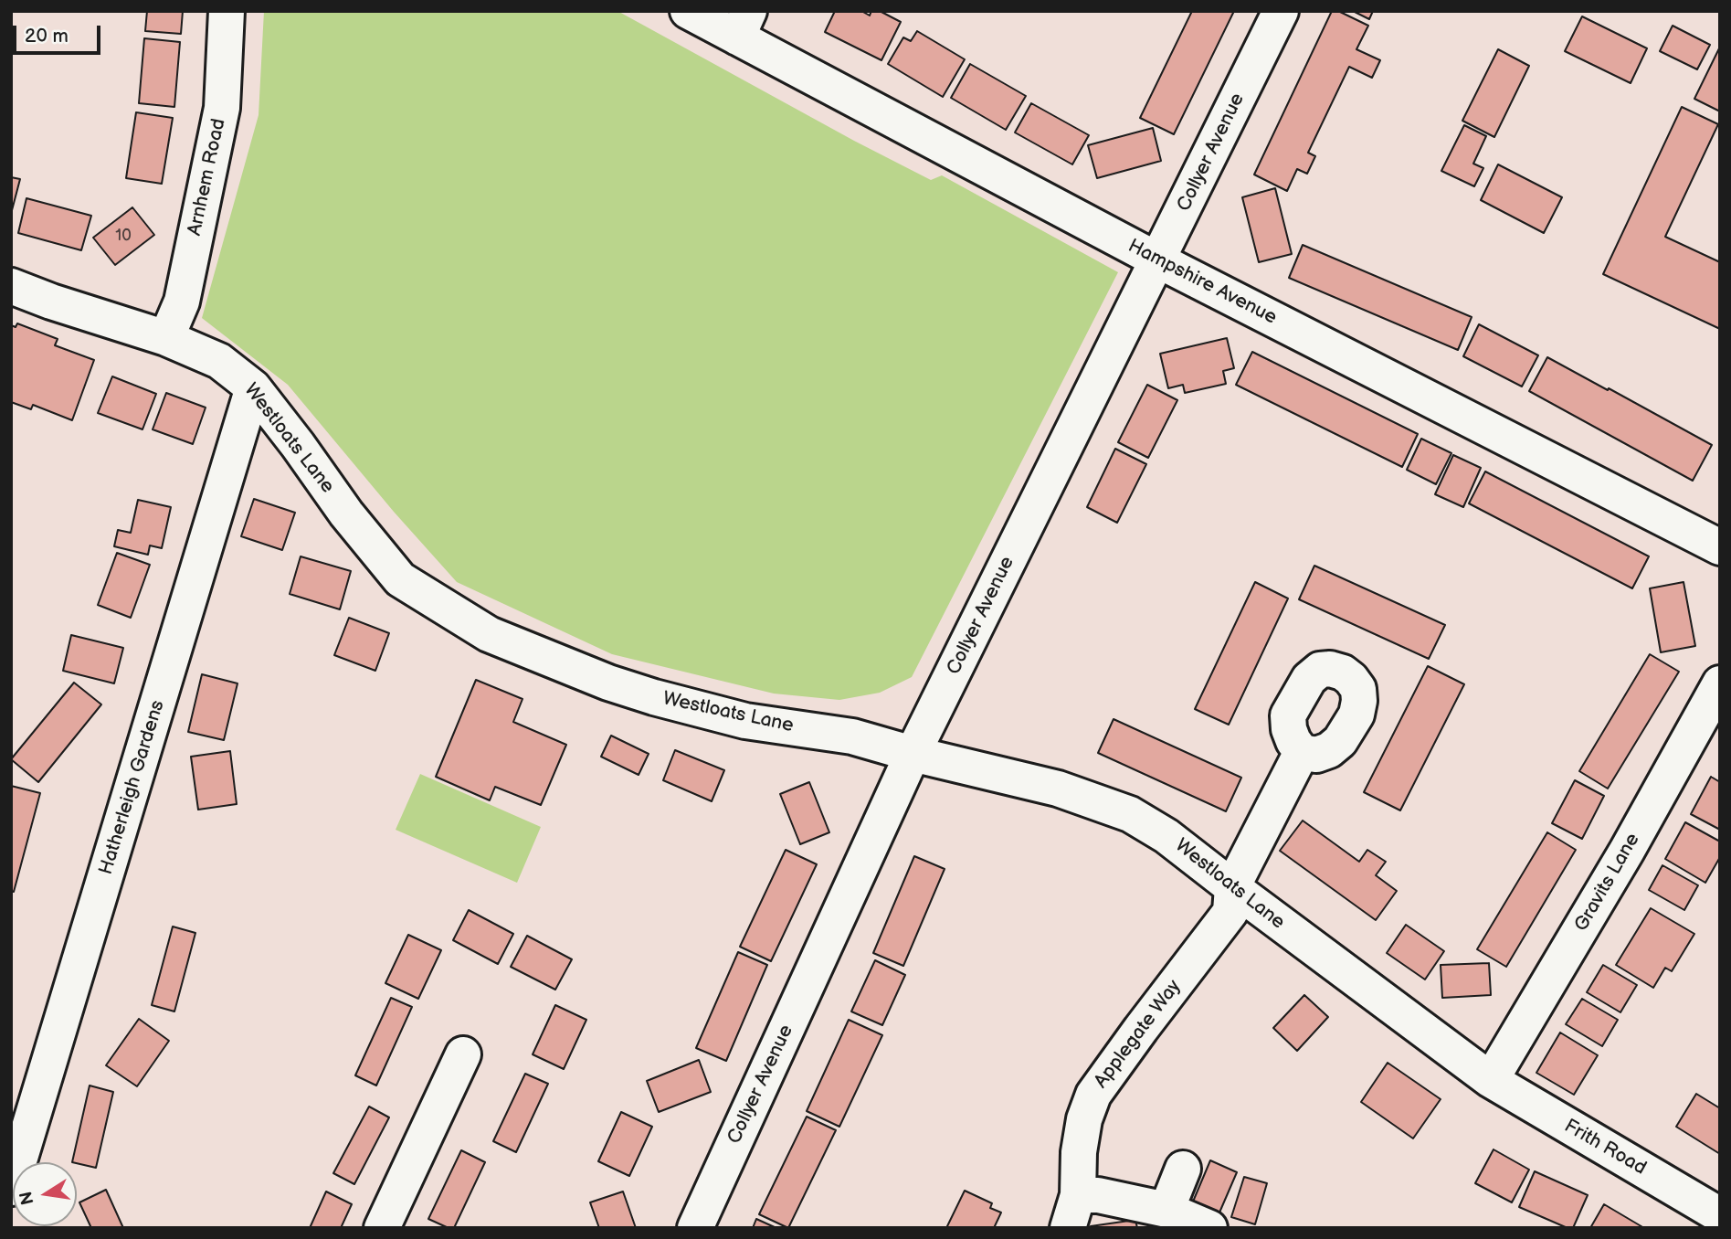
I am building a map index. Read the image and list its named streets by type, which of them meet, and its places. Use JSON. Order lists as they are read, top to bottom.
{
  "streets": {
    "street": [
      "Collyer Avenue",
      "Arnhem Road",
      "Hampshire Avenue",
      "Westloats Lane",
      "Hatherleigh Gardens",
      "Gravits Lane",
      "Applegate Way",
      "Frith Road"
    ]
  },
  "crossings": [
    ["Collyer Avenue", "Hampshire Avenue"],
    ["Collyer Avenue", "Westloats Lane"],
    ["Arnhem Road", "Westloats Lane"],
    ["Westloats Lane", "Hatherleigh Gardens"],
    ["Westloats Lane", "Gravits Lane"],
    ["Westloats Lane", "Applegate Way"],
    ["Westloats Lane", "Frith Road"],
    ["Gravits Lane", "Frith Road"]
  ],
  "house_numbers": ["10"],
  "scale_bar": "20 m",
  "north": "left"
}
